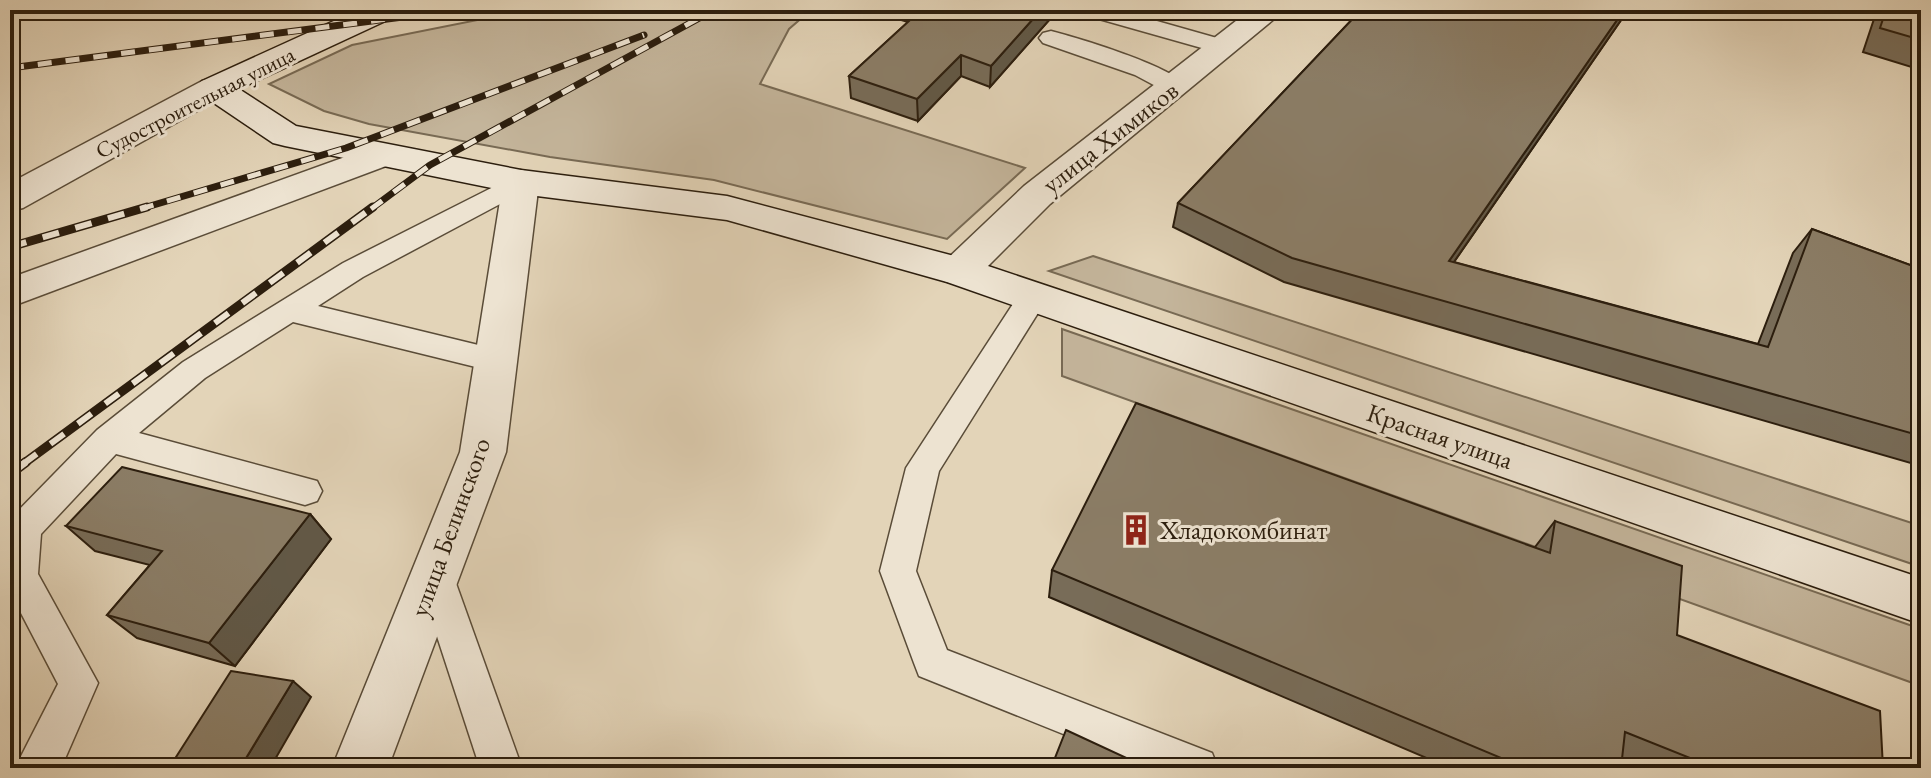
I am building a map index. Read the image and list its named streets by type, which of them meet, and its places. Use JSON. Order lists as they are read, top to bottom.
{
  "streets": {
    "main road": [
      "Судостроительная улица",
      "улица Химиков",
      "Красная улица",
      "улица Белинского"
    ]
  },
  "crossings": [
    ["Судостроительная улица", "Красная улица"],
    ["улица Химиков", "Красная улица"],
    ["Красная улица", "улица Белинского"]
  ],
  "places": {
    "building": ["Хладокомбинат"]
  }
}
